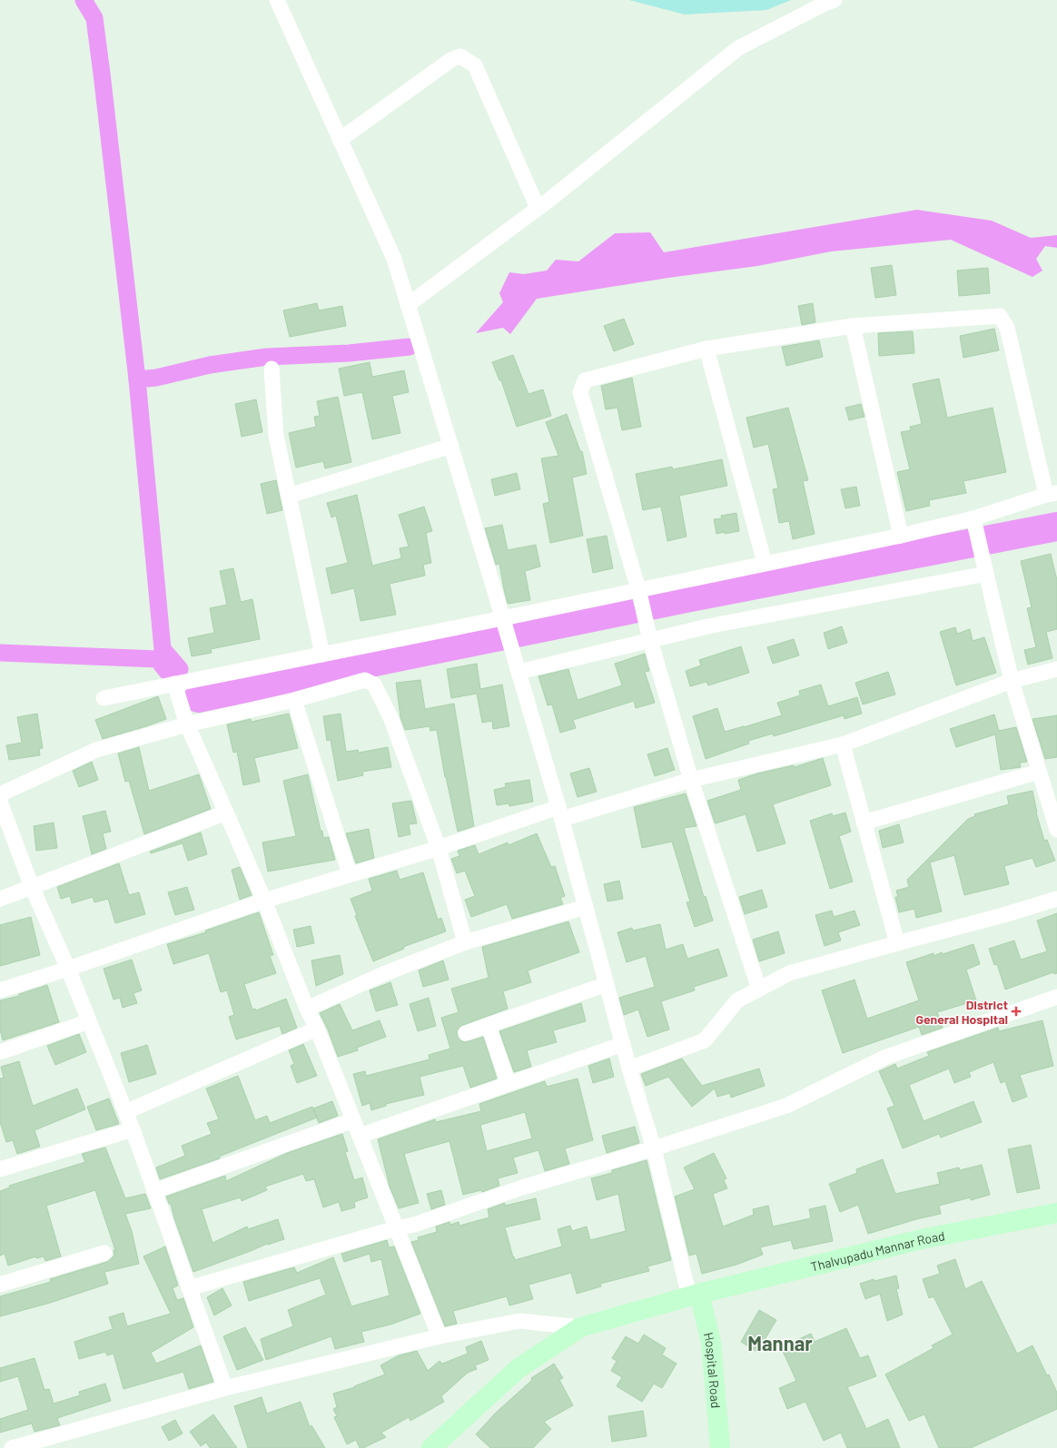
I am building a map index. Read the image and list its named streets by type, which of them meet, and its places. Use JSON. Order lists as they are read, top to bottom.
{
  "streets": {
    "street": ["Thalvupadu Mannar Road", "Hospital Road"]
  },
  "crossings": [
    ["Thalvupadu Mannar Road", "Hospital Road"]
  ],
  "districts": ["Mannar"],
  "places": {
    "health": ["District General Hospital"]
  }
}
